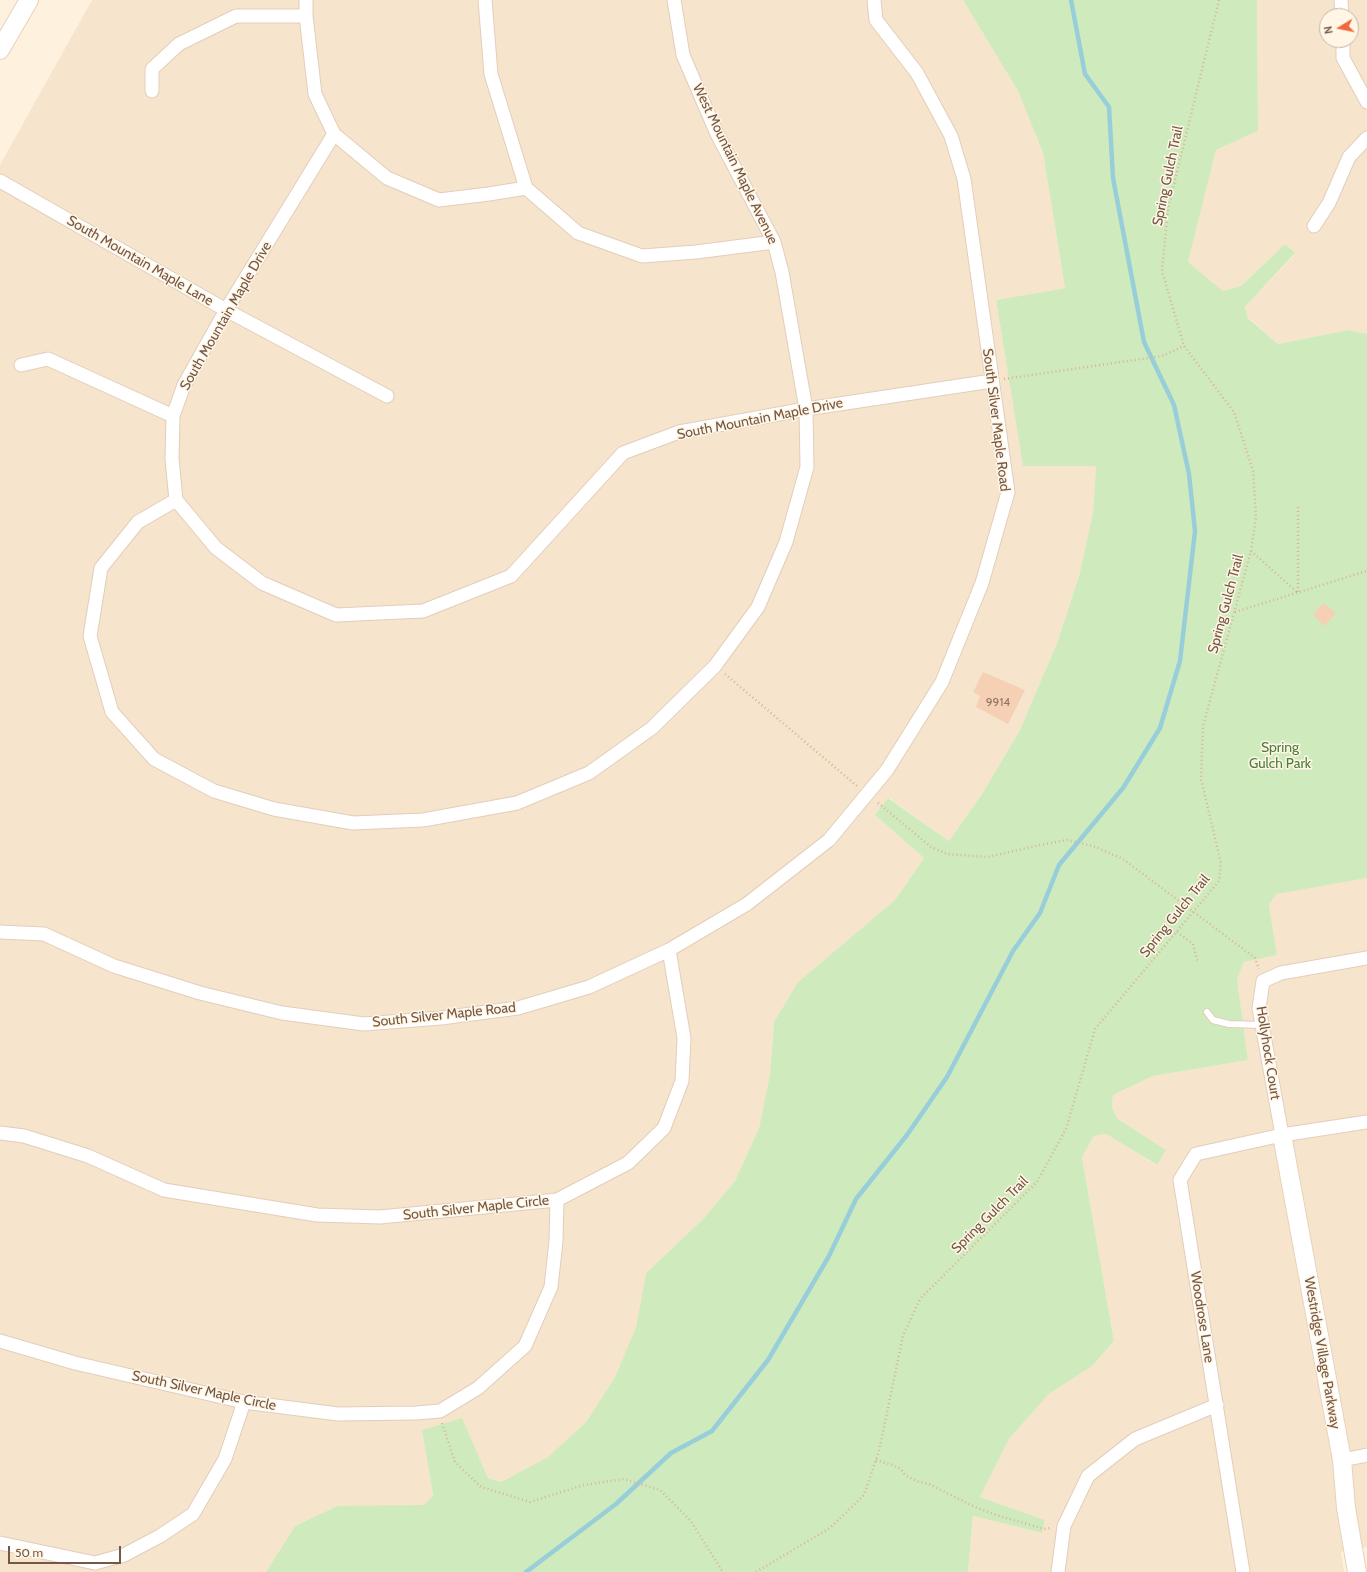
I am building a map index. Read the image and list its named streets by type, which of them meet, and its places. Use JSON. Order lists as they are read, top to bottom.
{
  "streets": {
    "street": [
      "West Mountain Maple Avenue",
      "South Mountain Maple Lane",
      "South Mountain Maple Drive",
      "South Silver Maple Road",
      "Hollyhock Court",
      "South Silver Maple Circle",
      "Woodrose Lane",
      "Westridge Village Parkway"
    ],
    "path": ["Spring Gulch Trail"]
  },
  "crossings": [
    ["West Mountain Maple Avenue", "South Mountain Maple Drive"],
    ["South Mountain Maple Lane", "South Mountain Maple Drive"],
    ["South Mountain Maple Drive", "South Silver Maple Road"],
    ["South Silver Maple Road", "South Silver Maple Circle"],
    ["Hollyhock Court", "Woodrose Lane"],
    ["Hollyhock Court", "Westridge Village Parkway"],
    ["Woodrose Lane", "Westridge Village Parkway"]
  ],
  "parks": ["Spring Gulch Park"],
  "house_numbers": ["9914"],
  "scale_bar": "50 m",
  "north": "left"
}
